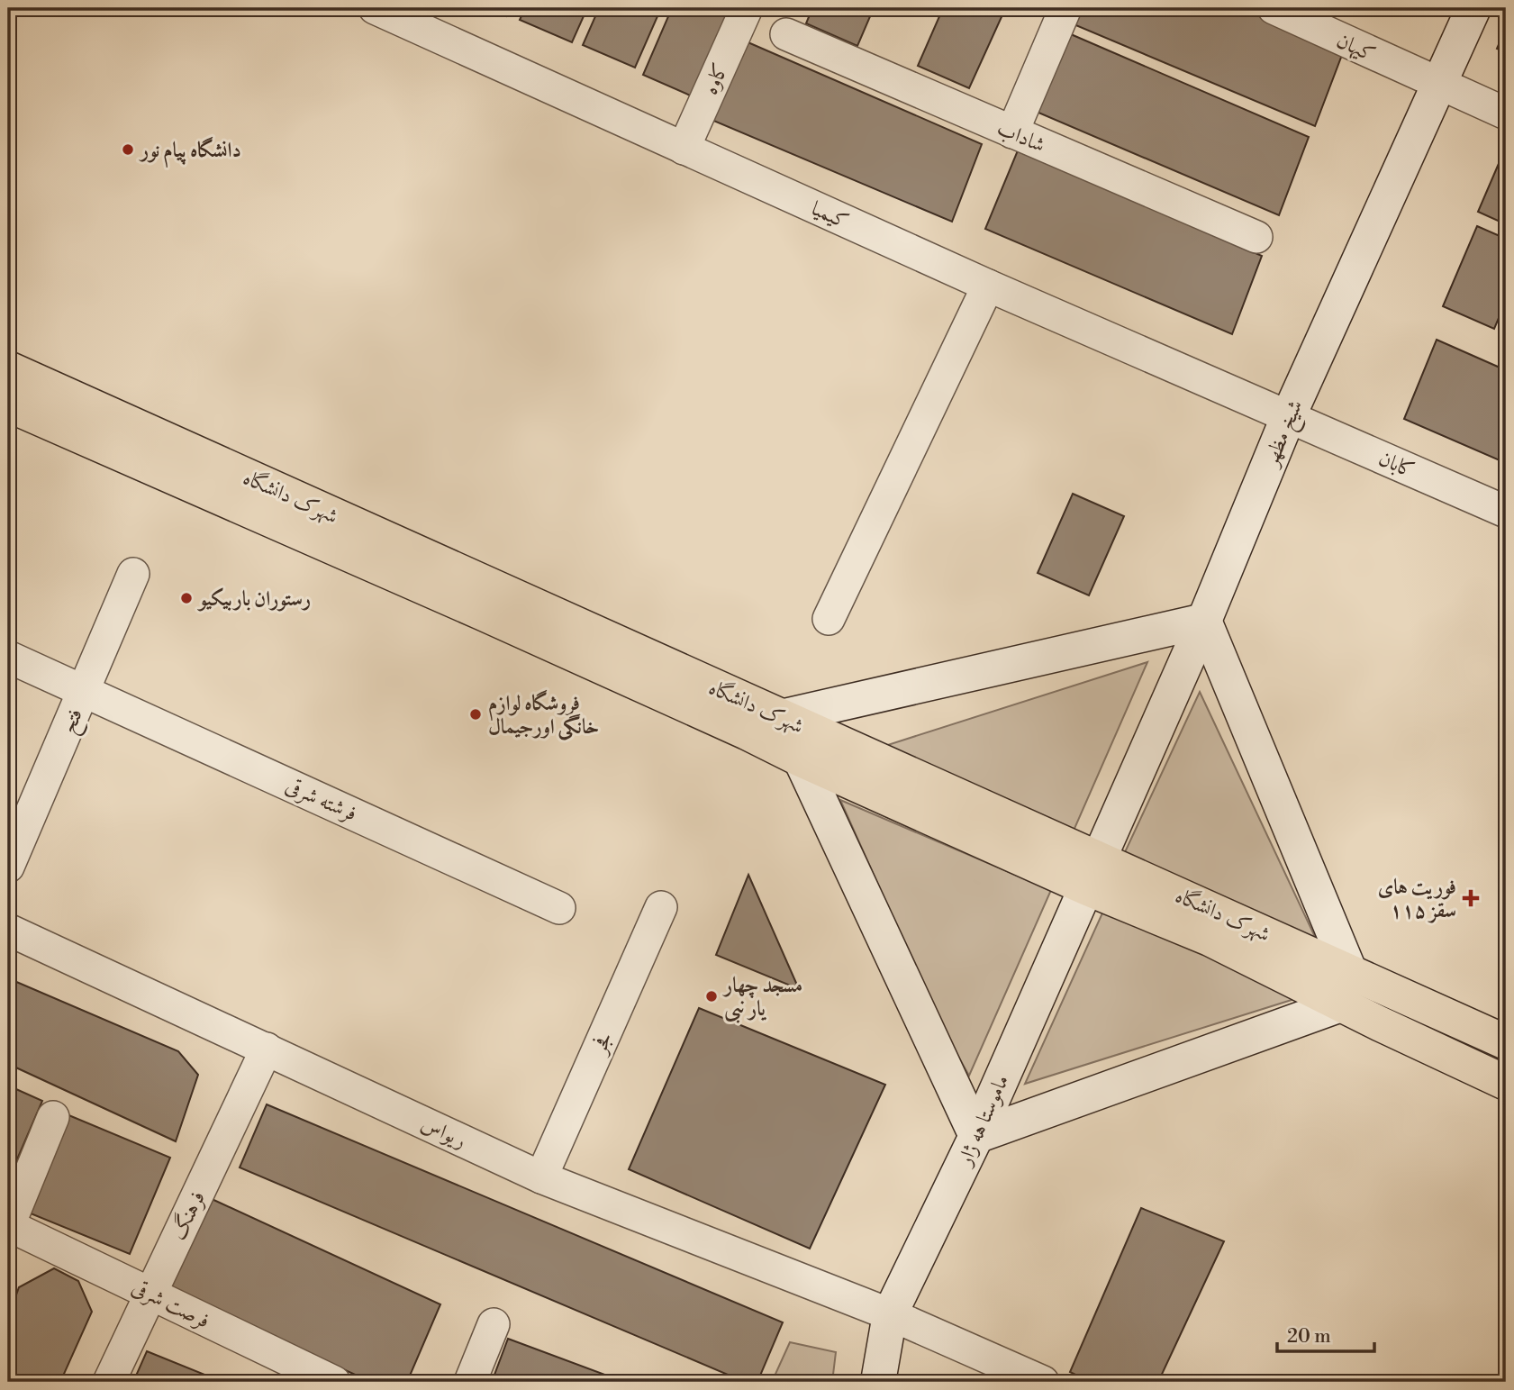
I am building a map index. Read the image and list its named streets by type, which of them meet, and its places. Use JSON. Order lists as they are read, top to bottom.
{
  "streets": {
    "main road": ["شیخ مظهر", "شهرک دانشگاه", "ماموستا هه ژار"],
    "street": [
      "کیهان",
      "کاوه",
      "شاداب",
      "کیمیا",
      "کابان",
      "فتح",
      "فرشته شرقی",
      "فجر",
      "ریواس",
      "فرهنگ",
      "فرصت شرقی"
    ]
  },
  "crossings": [
    ["کیهان", "شیخ مظهر"],
    ["کاوه", "کیمیا"],
    ["کیمیا", "شیخ مظهر"],
    ["کیمیا", "کابان"],
    ["شیخ مظهر", "کابان"],
    ["شیخ مظهر", "شهرک دانشگاه"],
    ["شیخ مظهر", "ماموستا هه ژار"],
    ["شهرک دانشگاه", "ماموستا هه ژار"],
    ["فتح", "فرشته شرقی"],
    ["فجر", "ریواس"],
    ["ماموستا هه ژار", "ریواس"],
    ["ریواس", "فرهنگ"],
    ["فرهنگ", "فرصت شرقی"]
  ],
  "places": {
    "other": [
      "دانشگاه پیام نور",
      "رستوران باربیکیو",
      "فروشگاه لوازم خانگی اورجیمال",
      "مسجد چهار یار نبی"
    ],
    "health": ["فوریت های ۱۱۵ سقز"]
  },
  "scale_bar": "20 m"
}
